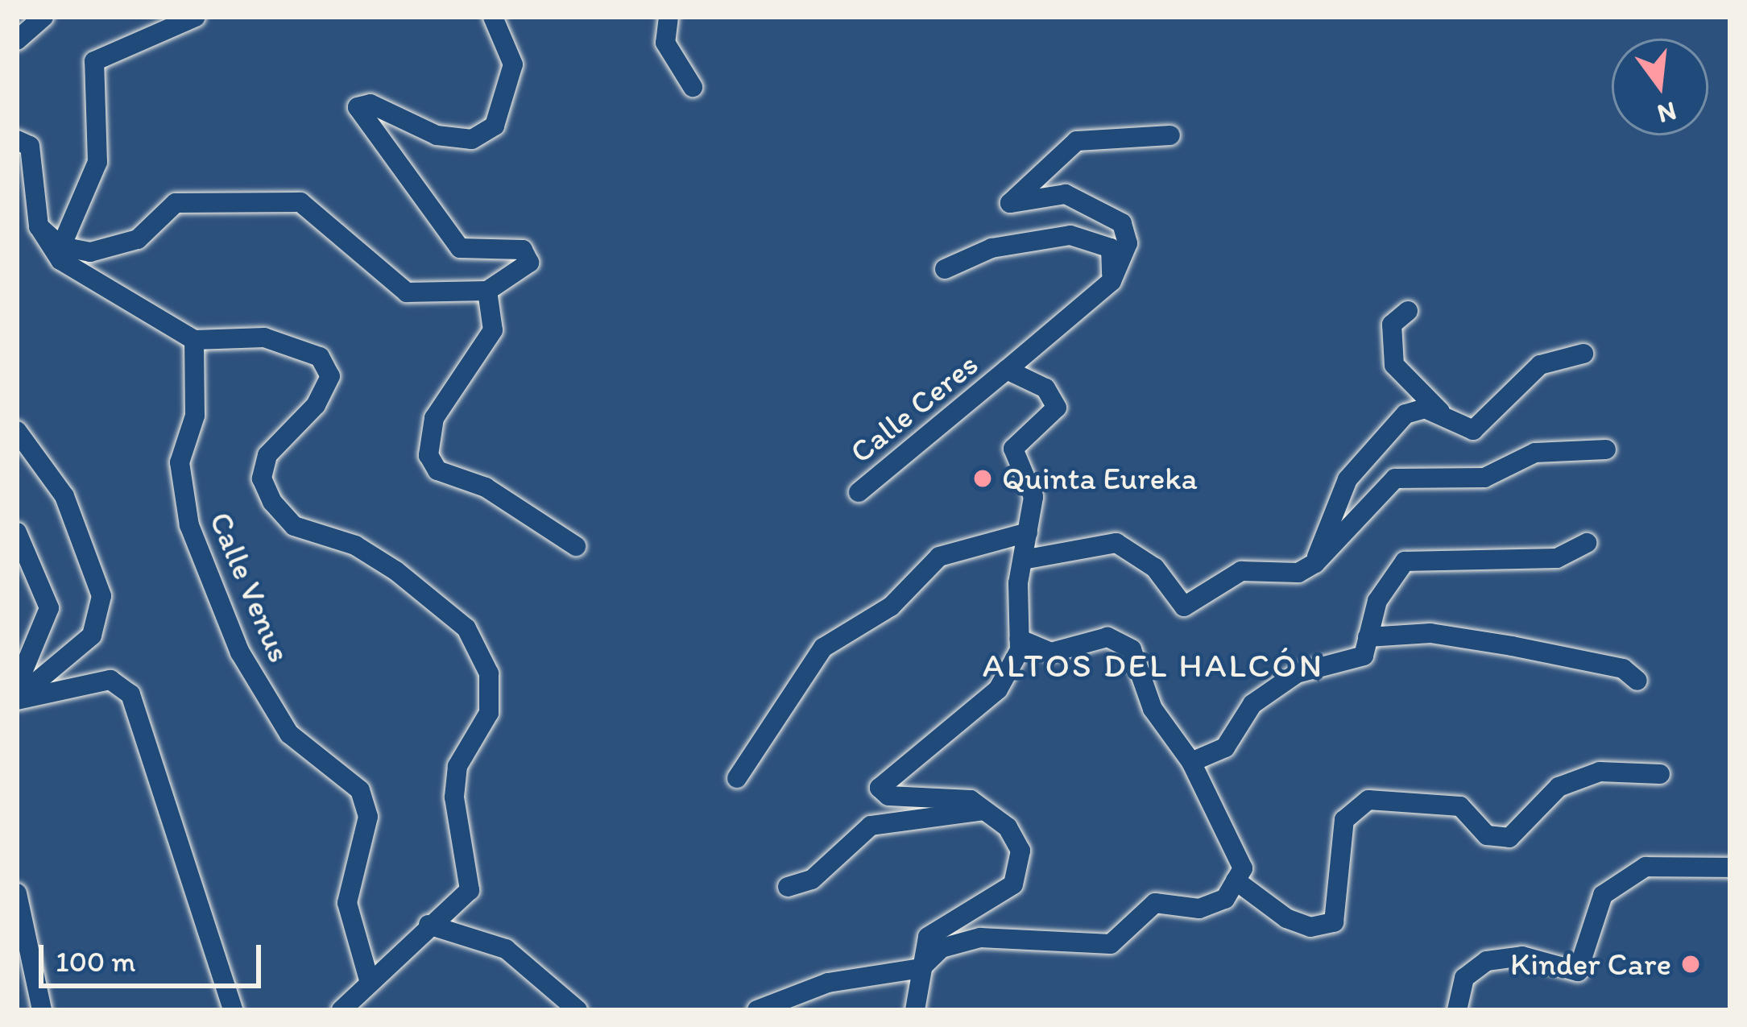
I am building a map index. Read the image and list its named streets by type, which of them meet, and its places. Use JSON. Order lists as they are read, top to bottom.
{
  "streets": {
    "street": ["Calle Ceres", "Calle Venus"]
  },
  "districts": ["ALTOS DEL HALCÓN"],
  "places": ["Quinta Eureka", "Kinder Care"],
  "scale_bar": "100 m",
  "north": "bottom"
}
